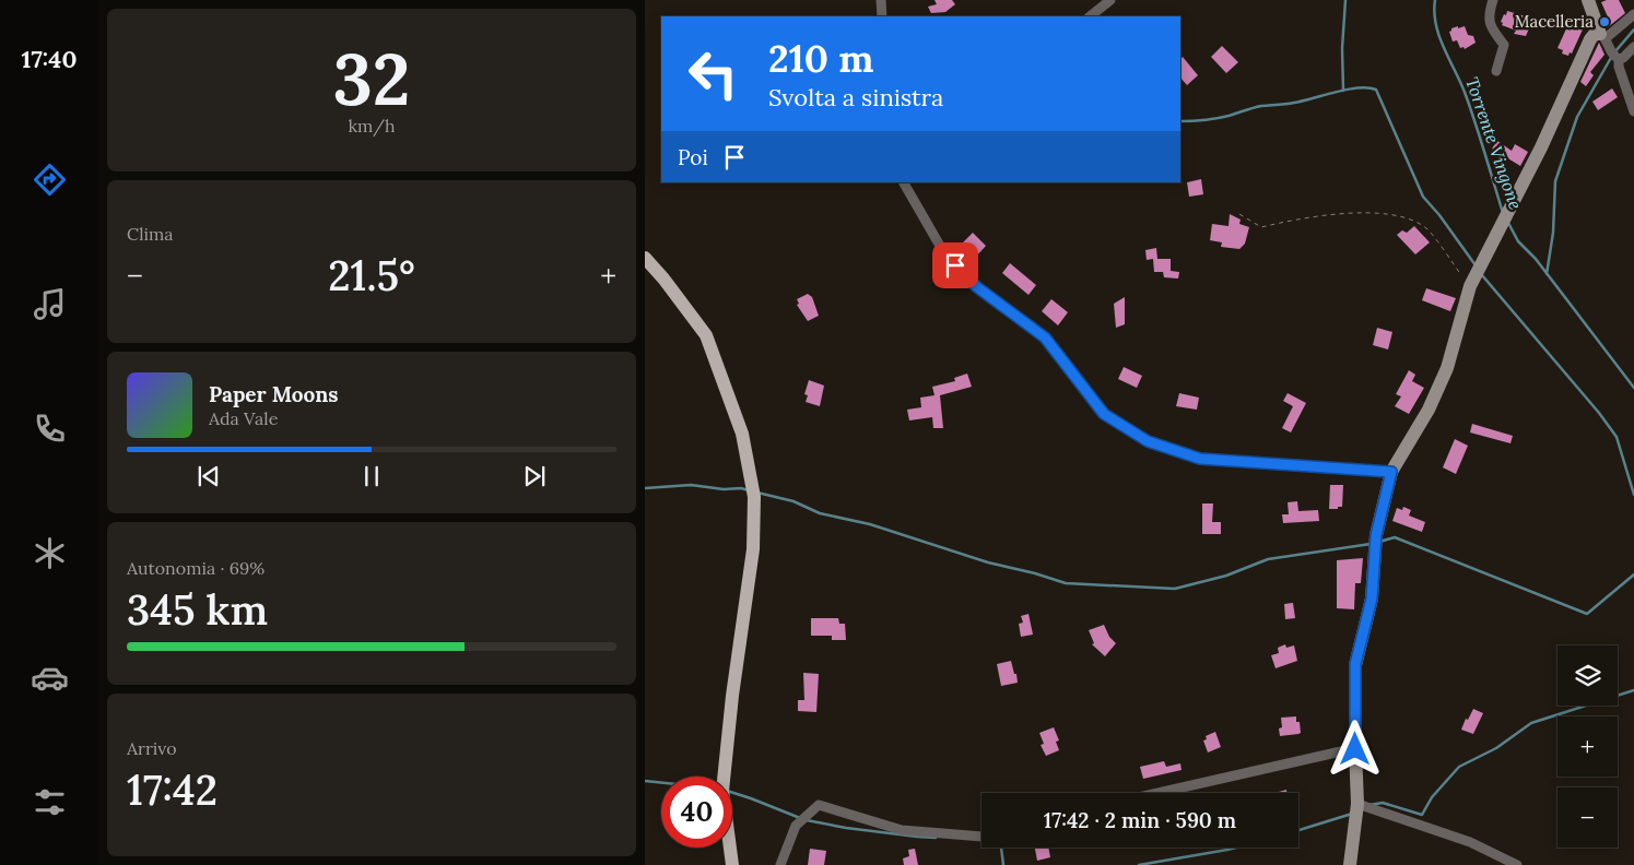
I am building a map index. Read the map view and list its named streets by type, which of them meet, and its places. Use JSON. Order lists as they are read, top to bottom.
{
  "water": ["Torrente Vingone"],
  "places": ["Macelleria"],
  "page": {
    "tabs": "17:40",
    "tile": [
      ["32", "km/h"],
      "Clima",
      ["Autonomia · 69%", "345 km"],
      ["Arrivo", "17:42"]
    ],
    "turn": ["210 m", "Svolta a sinistra"],
    "then": "Poi",
    "heat": ["−", "21.5°", "+"],
    "song": ["Paper Moons", "Ada Vale"],
    "map_buttons": ["+", "−"],
    "limit": "40",
    "trip": "17:42 · 2 min · 590 m"
  }
}
